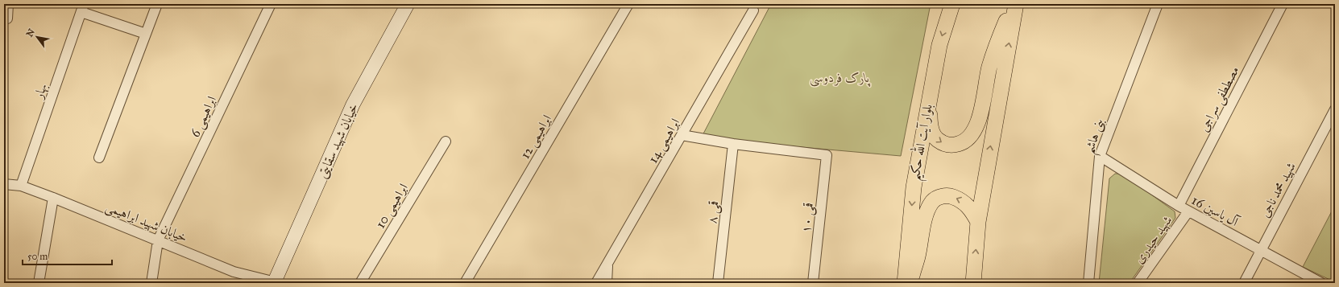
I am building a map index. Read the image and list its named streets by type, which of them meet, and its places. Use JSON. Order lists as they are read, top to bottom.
{
  "streets": {
    "main road": ["خیابان شهید سقایتی", "بلوار آیت الله حکیم"],
    "street": [
      "بهار",
      "مصططفی سراجی",
      "ابراهیمی 6",
      "بنی هاشم",
      "ابراهیمی 12",
      "ابراهیمی 14",
      "شهید محمد ناجی",
      "ابراهیمی 10",
      "آل یاسین 16",
      "قمی ۸",
      "قمی ۱۰",
      "خیابان شهید ابراهیمی",
      "شهید حیدری"
    ]
  },
  "crossings": [
    ["بهار", "خیابان شهید ابراهیمی"],
    ["مصططفی سراجی", "آل یاسین 16"],
    ["ابراهیمی 6", "خیابان شهید ابراهیمی"],
    ["بنی هاشم", "آل یاسین 16"],
    ["خیابان شهید سقایتی", "خیابان شهید ابراهیمی"],
    ["شهید محمد ناجی", "آل یاسین 16"],
    ["آل یاسین 16", "شهید حیدری"],
    ["قمی ۸", "قمی ۱۰"]
  ],
  "parks": ["پارک فردوسی"],
  "scale_bar": "50 m",
  "north": "top left"
}
